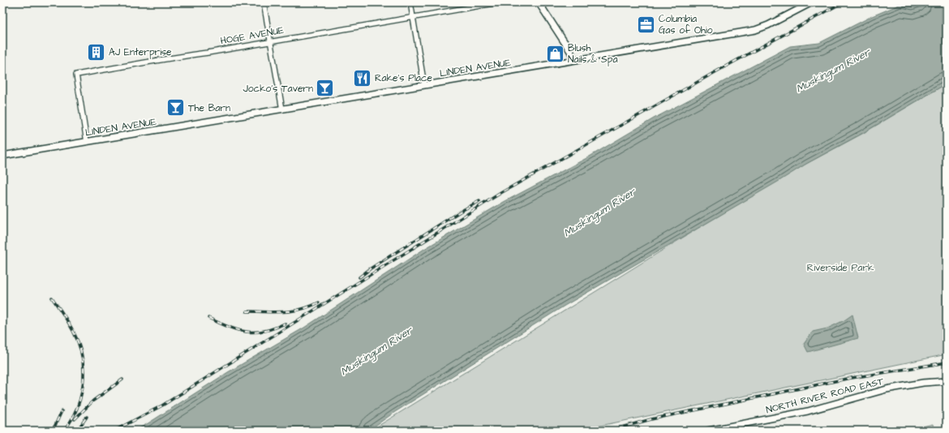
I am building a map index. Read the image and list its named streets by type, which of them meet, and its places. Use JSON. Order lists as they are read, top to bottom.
{
  "streets": {
    "street": ["HOGE AVENUE", "LINDEN AVENUE", "NORTH RIVER ROAD EAST"]
  },
  "crossings": [
    ["HOGE AVENUE", "LINDEN AVENUE"]
  ],
  "water": ["Muskingum River"],
  "parks": ["Riverside Park"],
  "places": {
    "office": ["Columbia Gas of Ohio"],
    "building": ["AJ Enterprise"],
    "shop": ["Blush Nails & Spa"],
    "restaurant": ["Rake's Place"],
    "bar": ["Jocko's Tavern", "The Barn"]
  }
}
